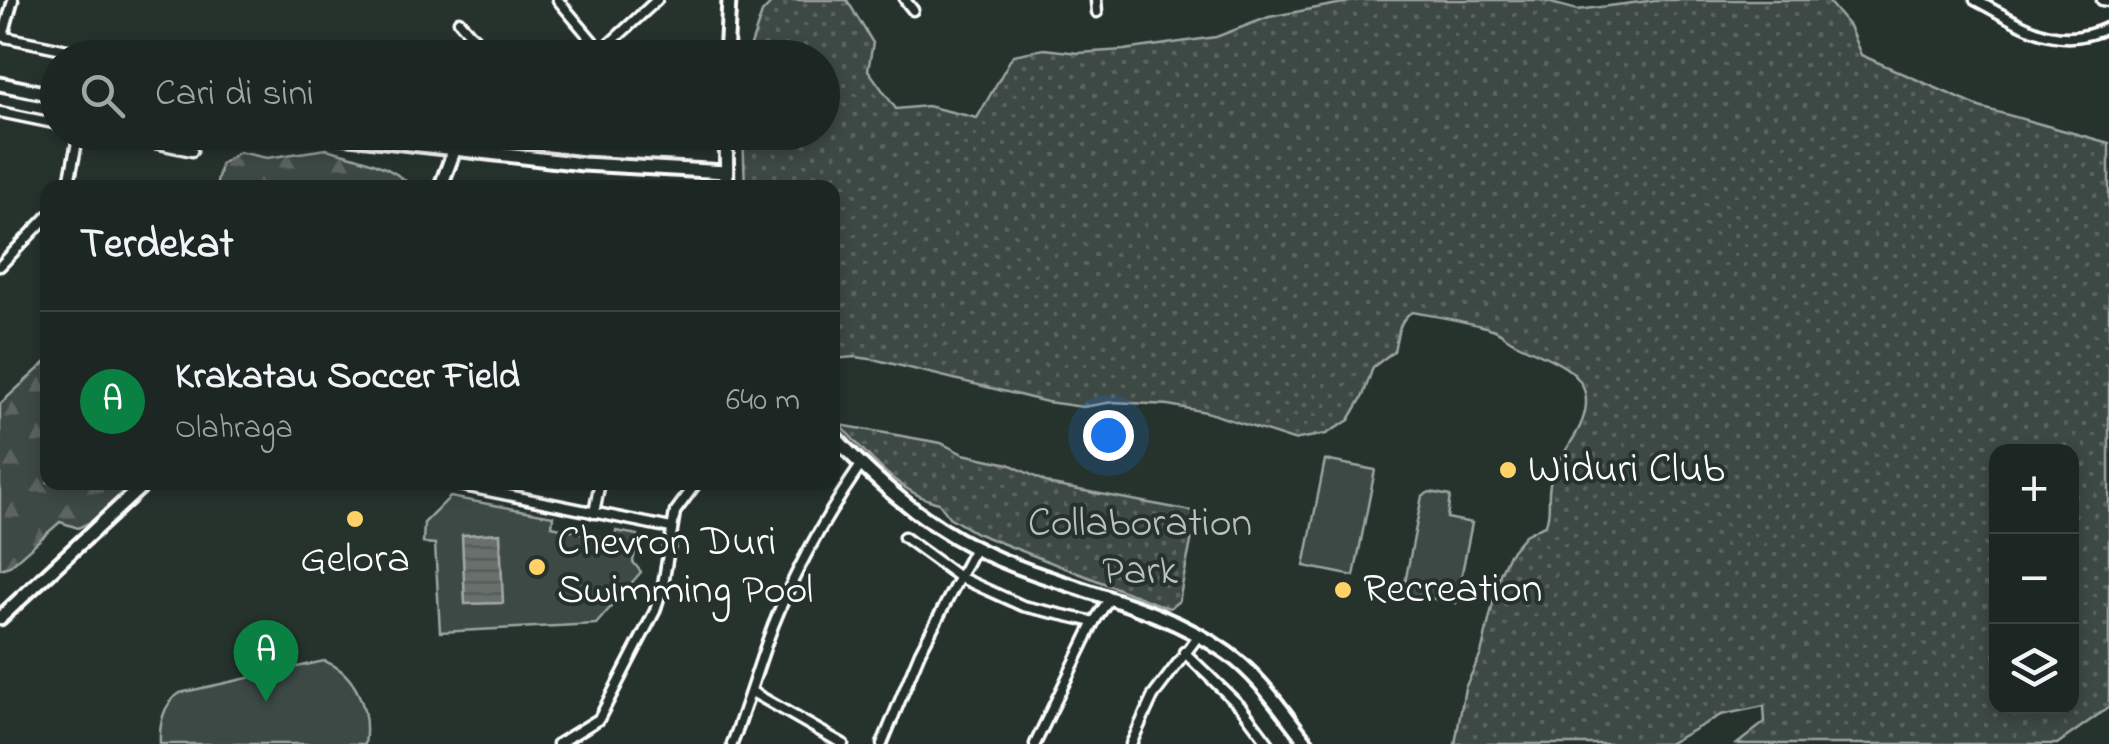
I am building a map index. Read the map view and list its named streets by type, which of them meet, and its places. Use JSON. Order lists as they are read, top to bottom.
{
  "parks": ["Collaboration Park"],
  "places": [
    "Widuri Club",
    "Gelora",
    "Chevron Duri Swimming Pool",
    "Recreation"
  ],
  "page": {
    "search": "Cari di sini",
    "heading": "Terdekat",
    "list": [
      {
        "mark": "A",
        "name": "Krakatau Soccer Field",
        "note": "Olahraga",
        "value": "640 m"
      }
    ],
    "map_buttons": ["+", "−"],
    "pins": "A"
  }
}
